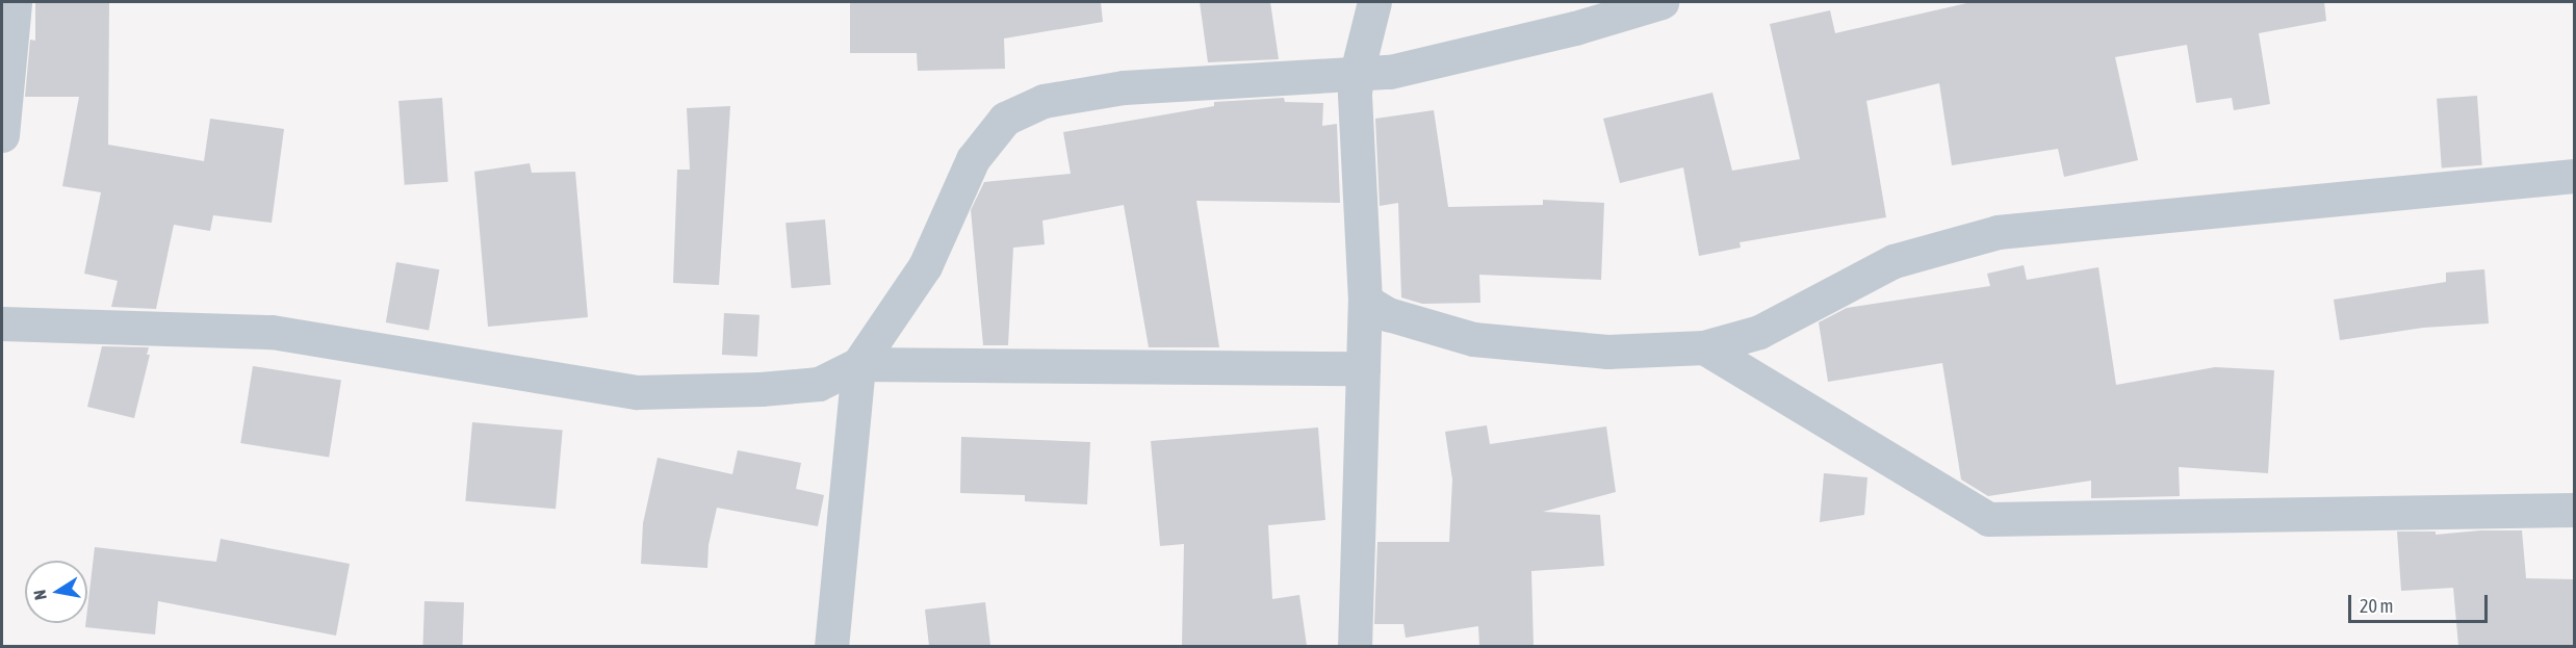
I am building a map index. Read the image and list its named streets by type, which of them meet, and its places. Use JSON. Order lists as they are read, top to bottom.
{
  "scale_bar": "20 m",
  "north": "left"
}
